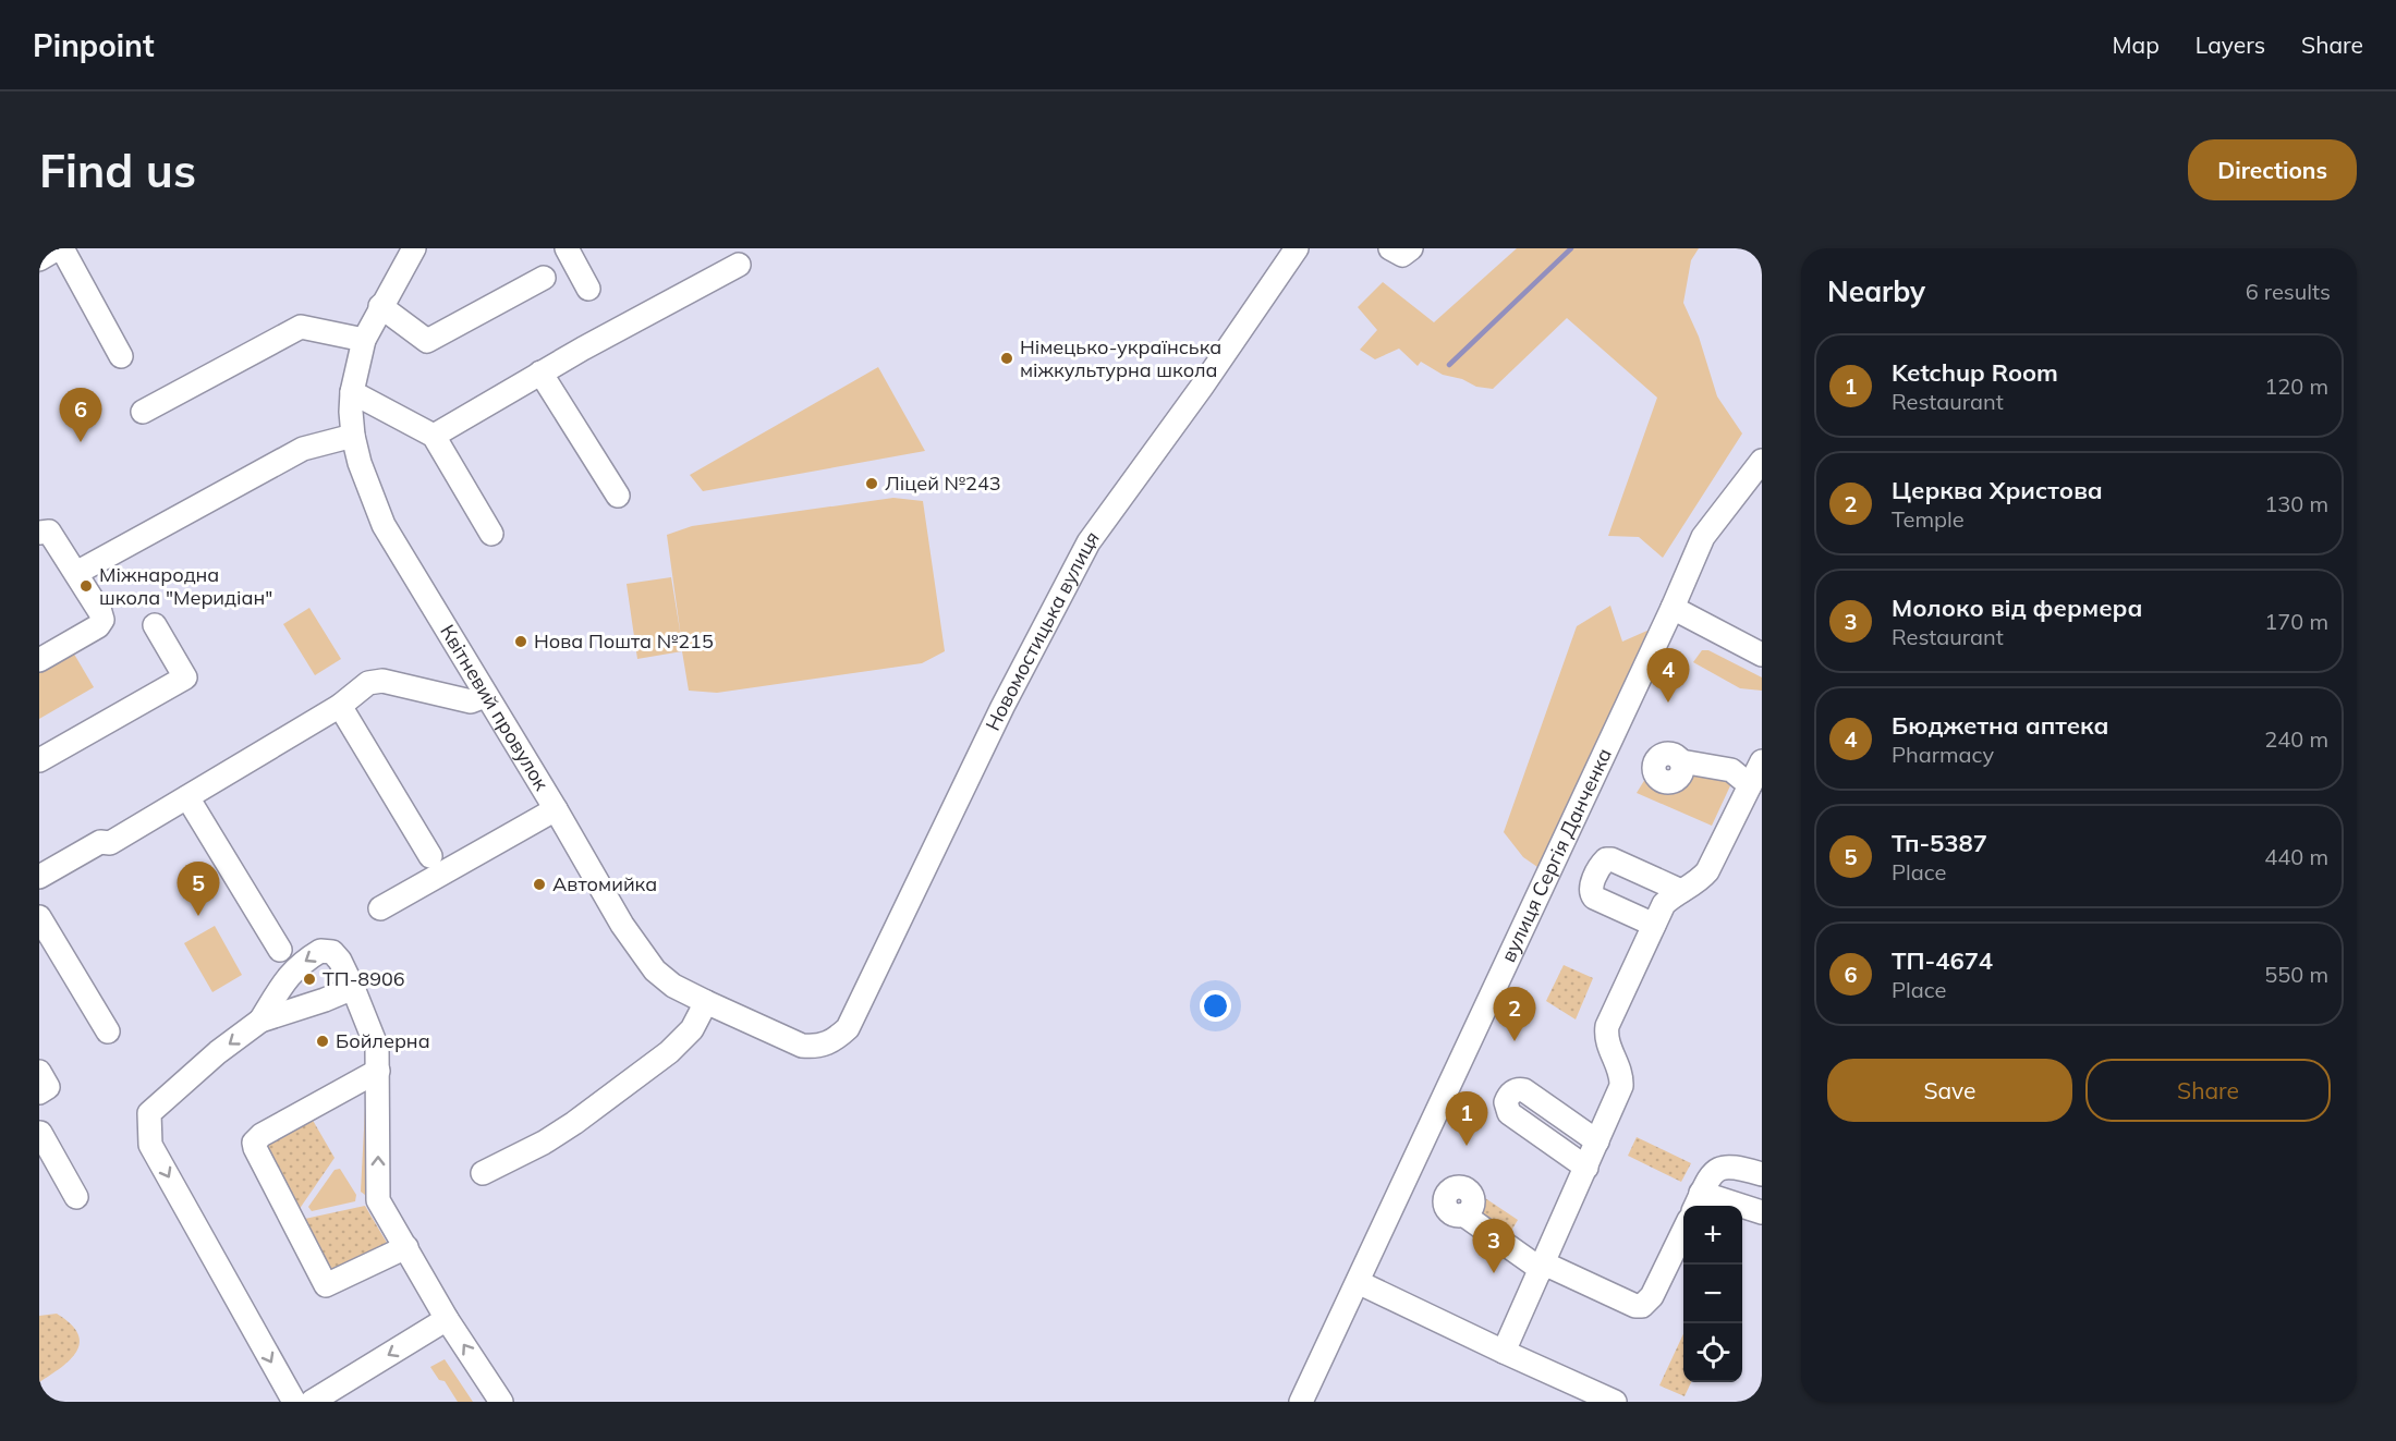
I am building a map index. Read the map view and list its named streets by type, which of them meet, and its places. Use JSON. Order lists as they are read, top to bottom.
{
  "streets": {
    "street": ["Новомостицька вулиця", "Квітневий провулок", "вулиця Сергія Данченка"]
  },
  "crossings": [
    ["Новомостицька вулиця", "Квітневий провулок"]
  ],
  "places": [
    "Німецько-українська міжкультурна школа",
    "Ліцей №243",
    "Міжнародна школа \"Меридіан\"",
    "Нова Пошта №215",
    "Автомийка",
    "ТП-8906",
    "Бойлерна"
  ],
  "page": {
    "header": "Pinpoint",
    "nav": ["Map", "Layers", "Share"],
    "buttons": [
      "Directions",
      ["Save", "Share"]
    ],
    "title": "Find us",
    "heading": ["Nearby", "6 results"],
    "list": [
      {
        "mark": "1",
        "name": "Ketchup Room",
        "note": "Restaurant",
        "value": "120 m"
      },
      {
        "mark": "2",
        "name": "Церква Христова",
        "note": "Temple",
        "value": "130 m"
      },
      {
        "mark": "3",
        "name": "Молоко від фермера",
        "note": "Restaurant",
        "value": "170 m"
      },
      {
        "mark": "4",
        "name": "Бюджетна аптека",
        "note": "Pharmacy",
        "value": "240 m"
      },
      {
        "mark": "5",
        "name": "Тп-5387",
        "note": "Place",
        "value": "440 m"
      },
      {
        "mark": "6",
        "name": "ТП-4674",
        "note": "Place",
        "value": "550 m"
      }
    ],
    "pins": [
      "6",
      "4",
      "5",
      "2",
      "1",
      "3"
    ],
    "map_buttons": ["+", "−"]
  }
}
